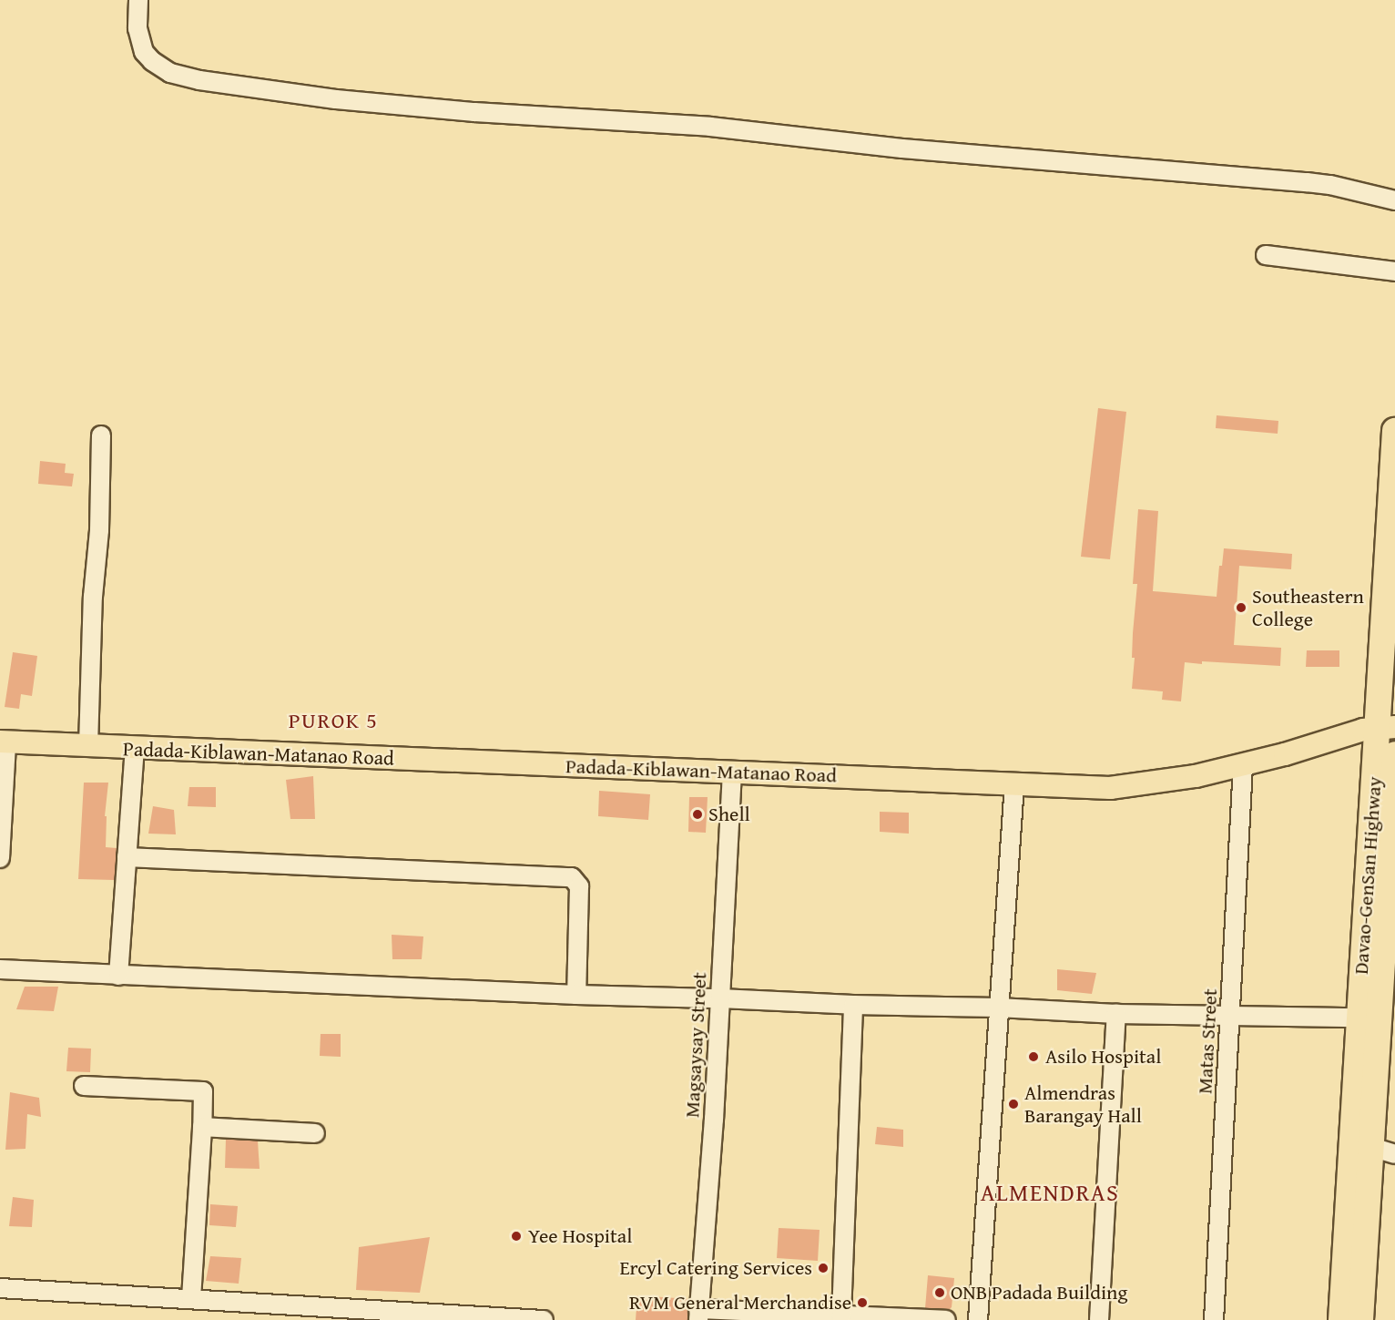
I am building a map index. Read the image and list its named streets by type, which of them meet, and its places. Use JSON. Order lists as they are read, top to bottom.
{
  "streets": {
    "highway": ["Davao-GenSan Highway"],
    "main road": ["Padada-Kiblawan-Matanao Road"],
    "street": ["Matas Street", "Magsaysay Street"]
  },
  "crossings": [
    ["Padada-Kiblawan-Matanao Road", "Davao-GenSan Highway"],
    ["Padada-Kiblawan-Matanao Road", "Matas Street"],
    ["Padada-Kiblawan-Matanao Road", "Magsaysay Street"]
  ],
  "districts": ["PUROK 5", "ALMENDRAS"],
  "places": [
    "Southeastern College",
    "Shell",
    "Asilo Hospital",
    "Almendras Barangay Hall",
    "Yee Hospital",
    "Ercyl Catering Services",
    "ONB Padada Building",
    "RVM General Merchandise"
  ]
}
